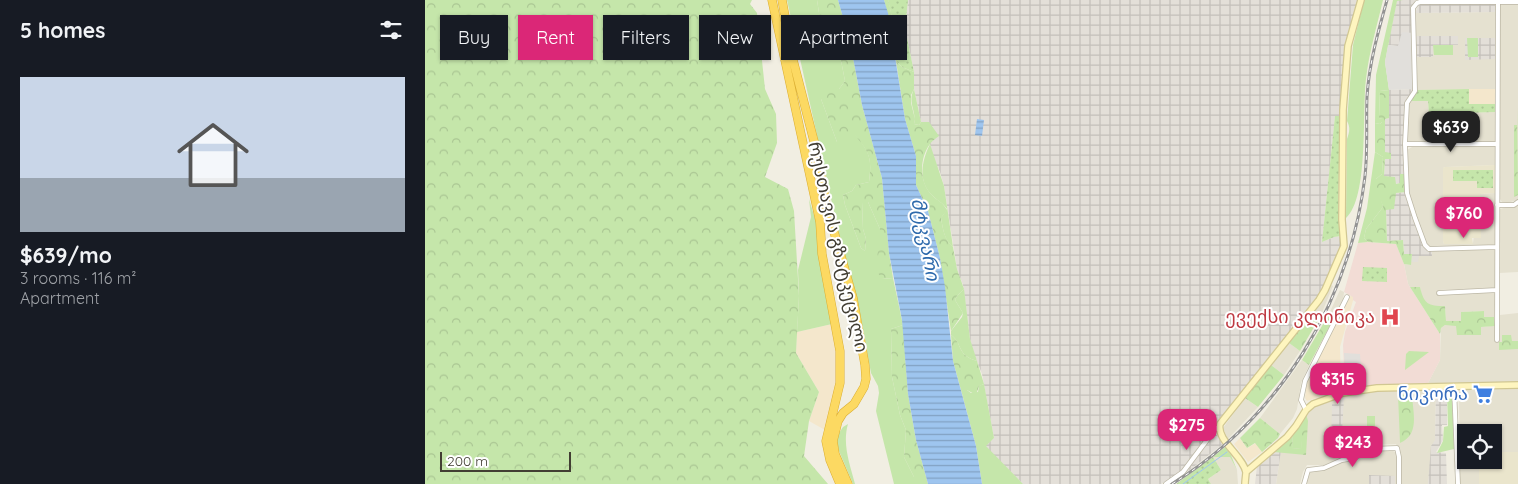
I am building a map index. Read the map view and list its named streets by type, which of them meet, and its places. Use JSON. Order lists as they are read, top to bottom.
{
  "streets": {
    "highway": ["რუსთავის გზატკეცილი"]
  },
  "water": ["მტკვარი"],
  "places": {
    "hospital": ["ევექსი კლინიკა"],
    "supermarket": ["ნიკორა"]
  },
  "scale_bar": "200 m",
  "page": {
    "heading": "5 homes",
    "chip": [
      "Buy",
      "Rent",
      "Filters",
      "New",
      "Apartment"
    ],
    "list": [
      {
        "name": "$639/mo",
        "note": "3 rooms · 116 m² · Apartment"
      }
    ],
    "price": [
      "$639",
      "$760",
      "$315",
      "$275",
      "$243"
    ],
    "scale": "200 m"
  }
}
